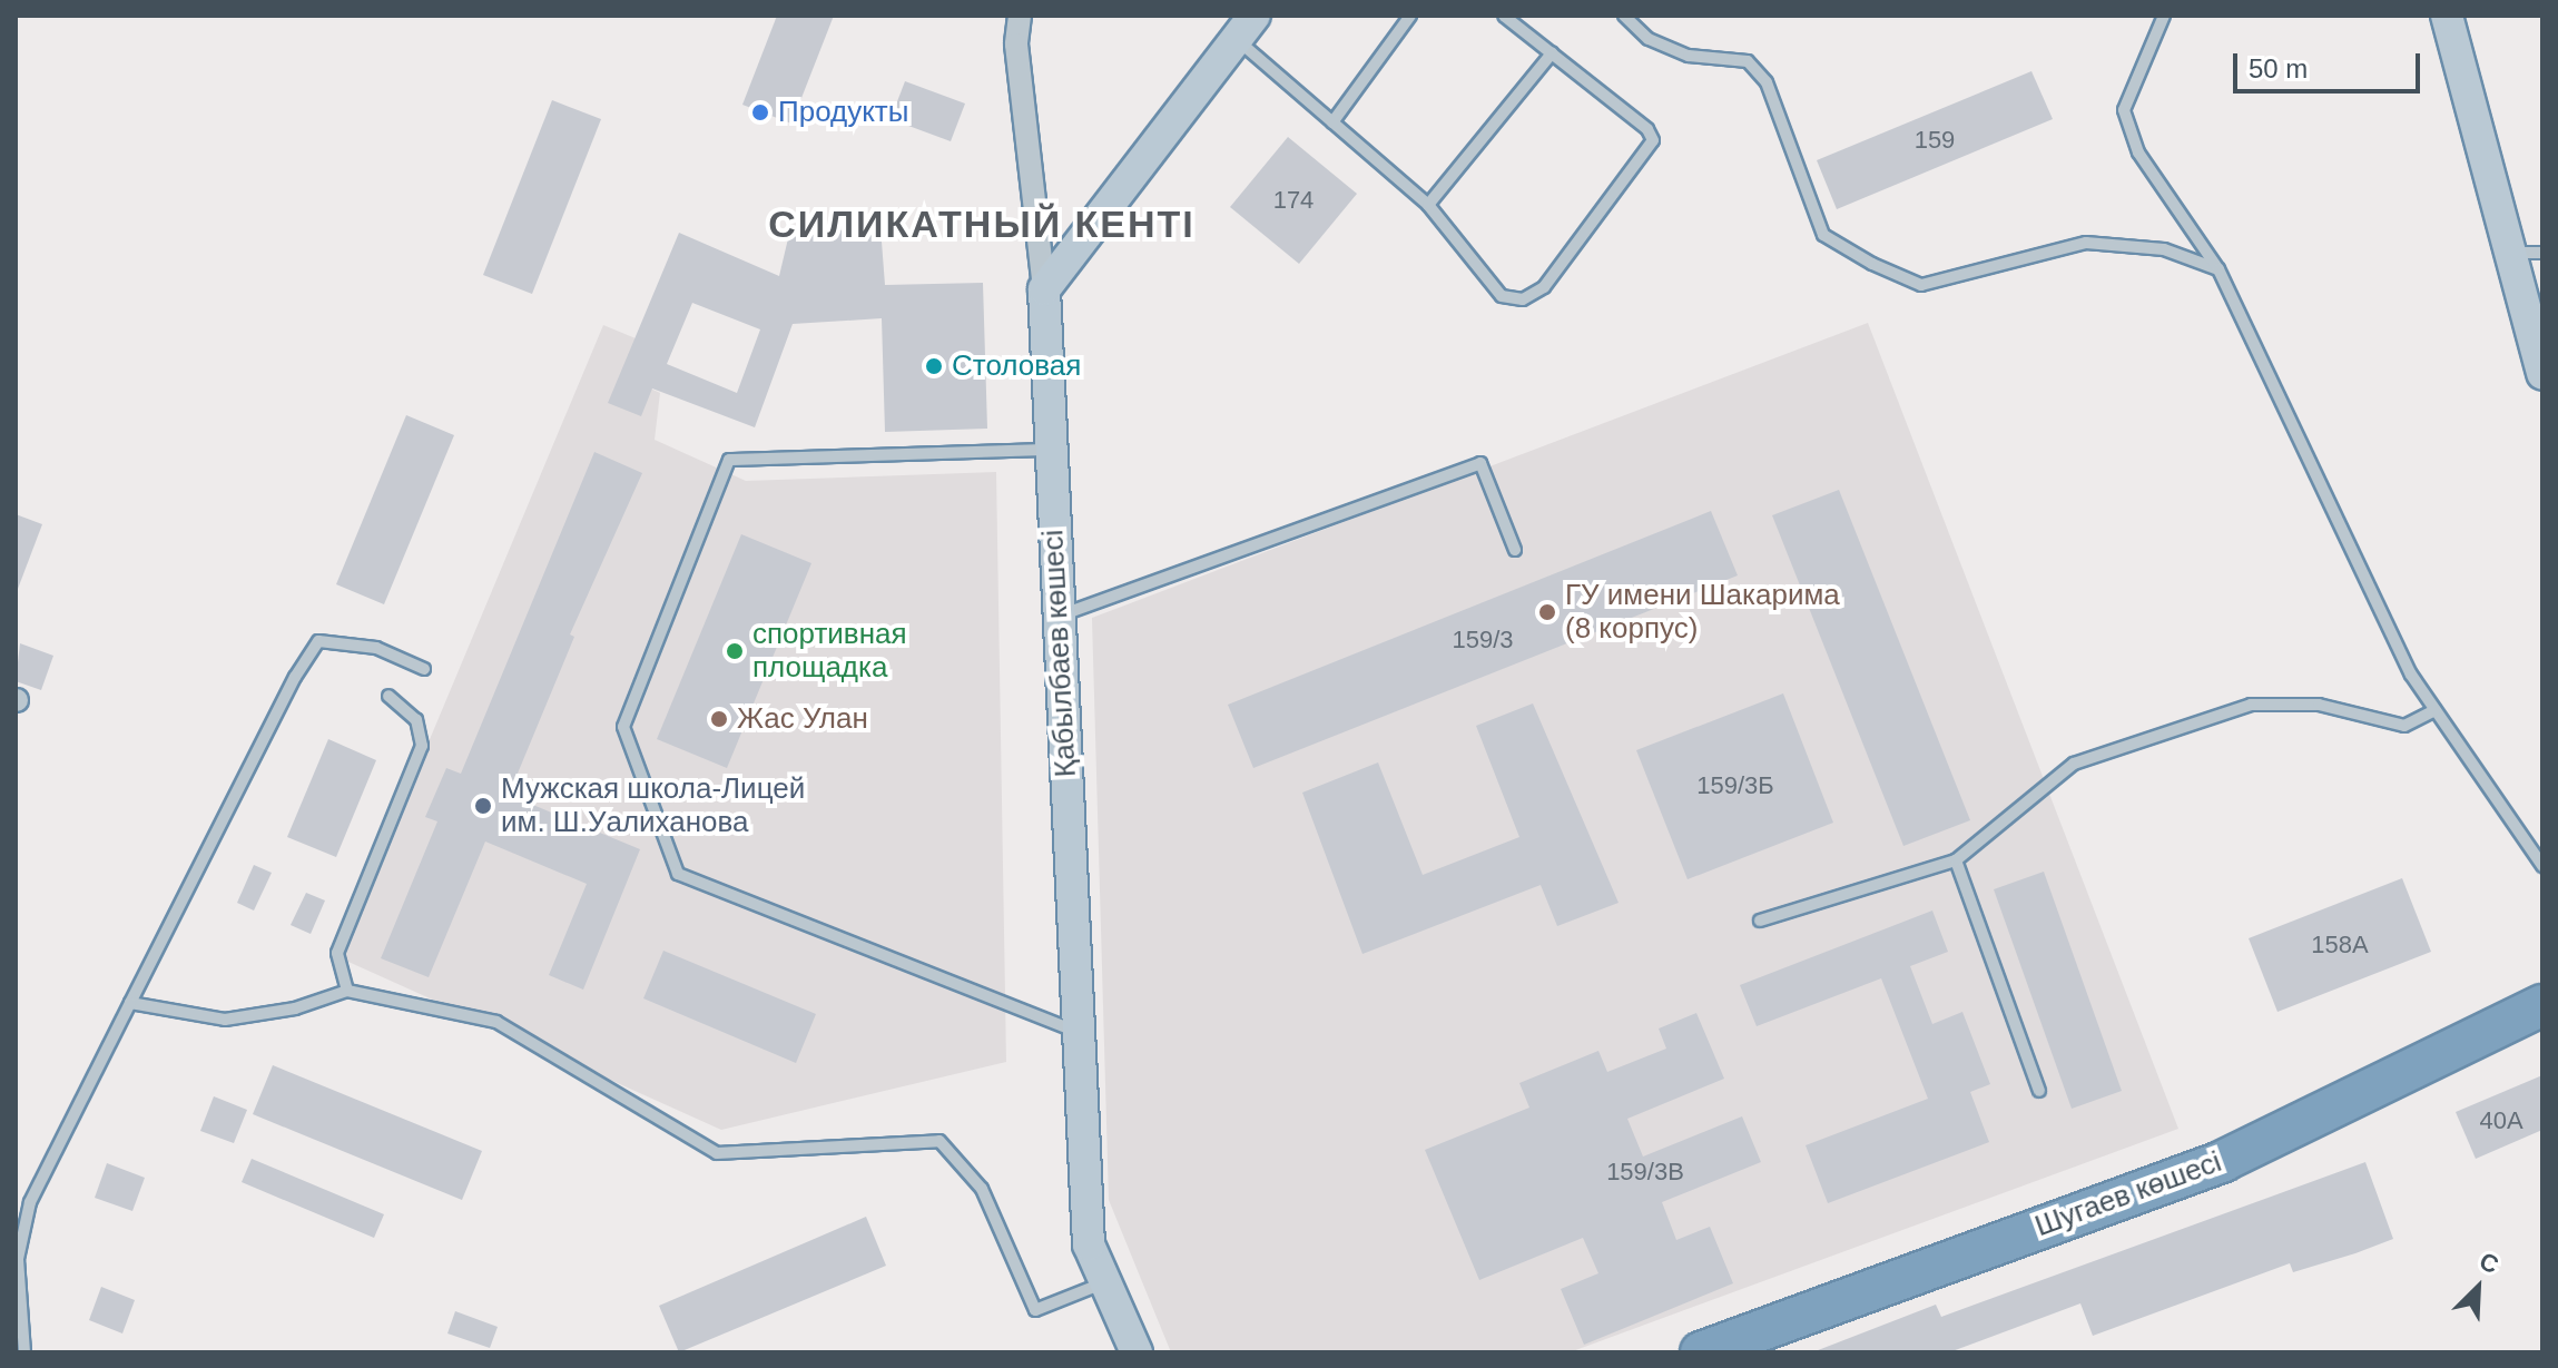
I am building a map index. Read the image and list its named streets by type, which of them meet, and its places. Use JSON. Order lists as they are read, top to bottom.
{
  "streets": {
    "highway": ["Шугаев көшесі"],
    "main road": ["Қабылбаев көшесі"]
  },
  "districts": ["СИЛИКАТНЫЙ КЕНТІ"],
  "places": [
    "Продукты",
    "Столовая",
    "ГУ имени Шакарима (8 корпус)",
    "спортивная площадка",
    "Жас Улан",
    "Мужская школа-Лицей им. Ш.Уалиханова"
  ],
  "house_numbers": [
    "159",
    "174",
    "159/3",
    "159/3Б",
    "158А",
    "40A",
    "159/3В"
  ],
  "scale_bar": "50 m",
  "north": "top right"
}
